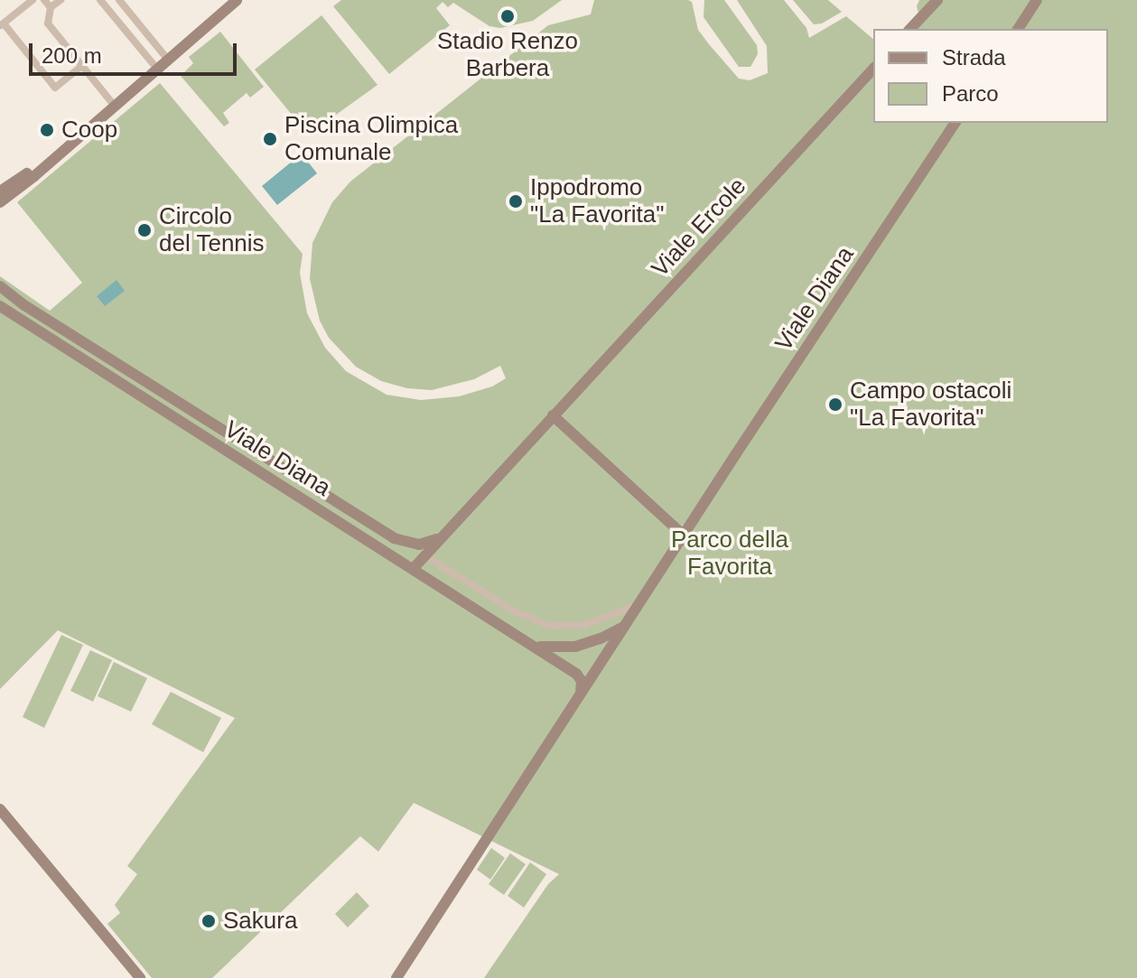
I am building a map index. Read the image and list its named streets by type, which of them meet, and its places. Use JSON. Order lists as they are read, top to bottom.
{
  "streets": {
    "street": ["Viale Ercole", "Viale Diana"]
  },
  "crossings": [
    ["Viale Ercole", "Viale Diana"]
  ],
  "parks": ["Parco della Favorita"],
  "places": [
    "Stadio Renzo Barbera",
    "Coop",
    "Piscina Olimpica Comunale",
    "Ippodromo \"La Favorita\"",
    "Circolo del Tennis",
    "Campo ostacoli \"La Favorita\"",
    "Sakura"
  ],
  "legend": ["Strada", "Parco"],
  "scale_bar": "200 m"
}
